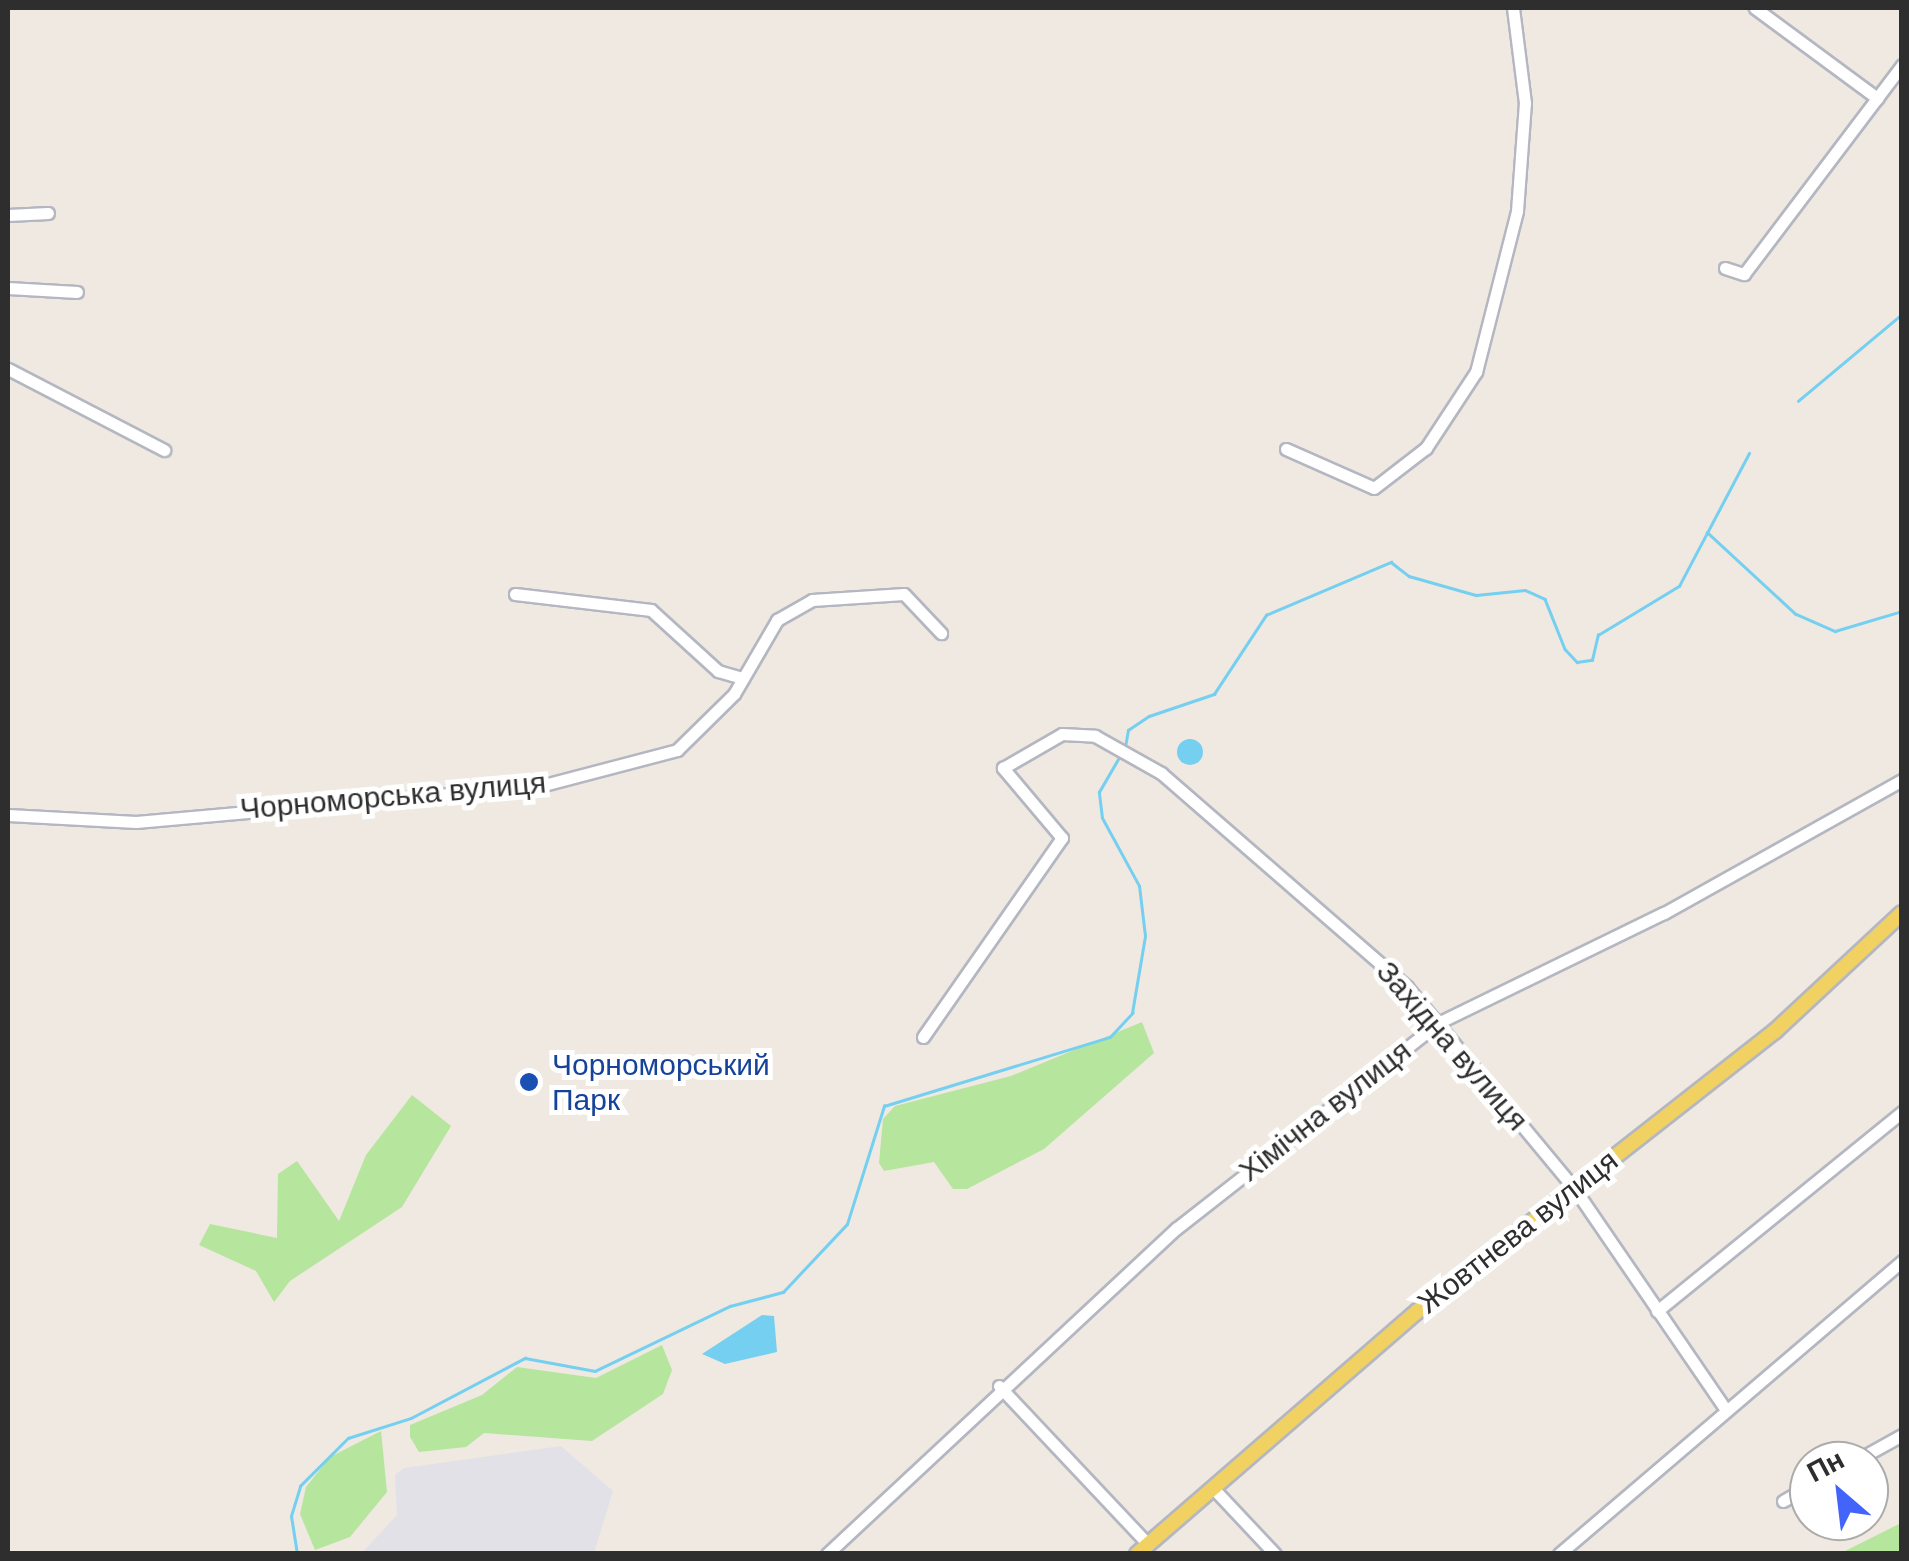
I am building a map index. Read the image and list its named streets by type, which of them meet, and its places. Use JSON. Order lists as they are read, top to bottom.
{
  "streets": {
    "main road": ["Жовтнева вулиця"],
    "street": ["Чорноморська вулиця", "Західна вулиця", "Хімічна вулиця"]
  },
  "crossings": [
    ["Західна вулиця", "Хімічна вулиця"],
    ["Західна вулиця", "Жовтнева вулиця"]
  ],
  "places": ["Чорноморський Парк"],
  "north": "top left"
}
